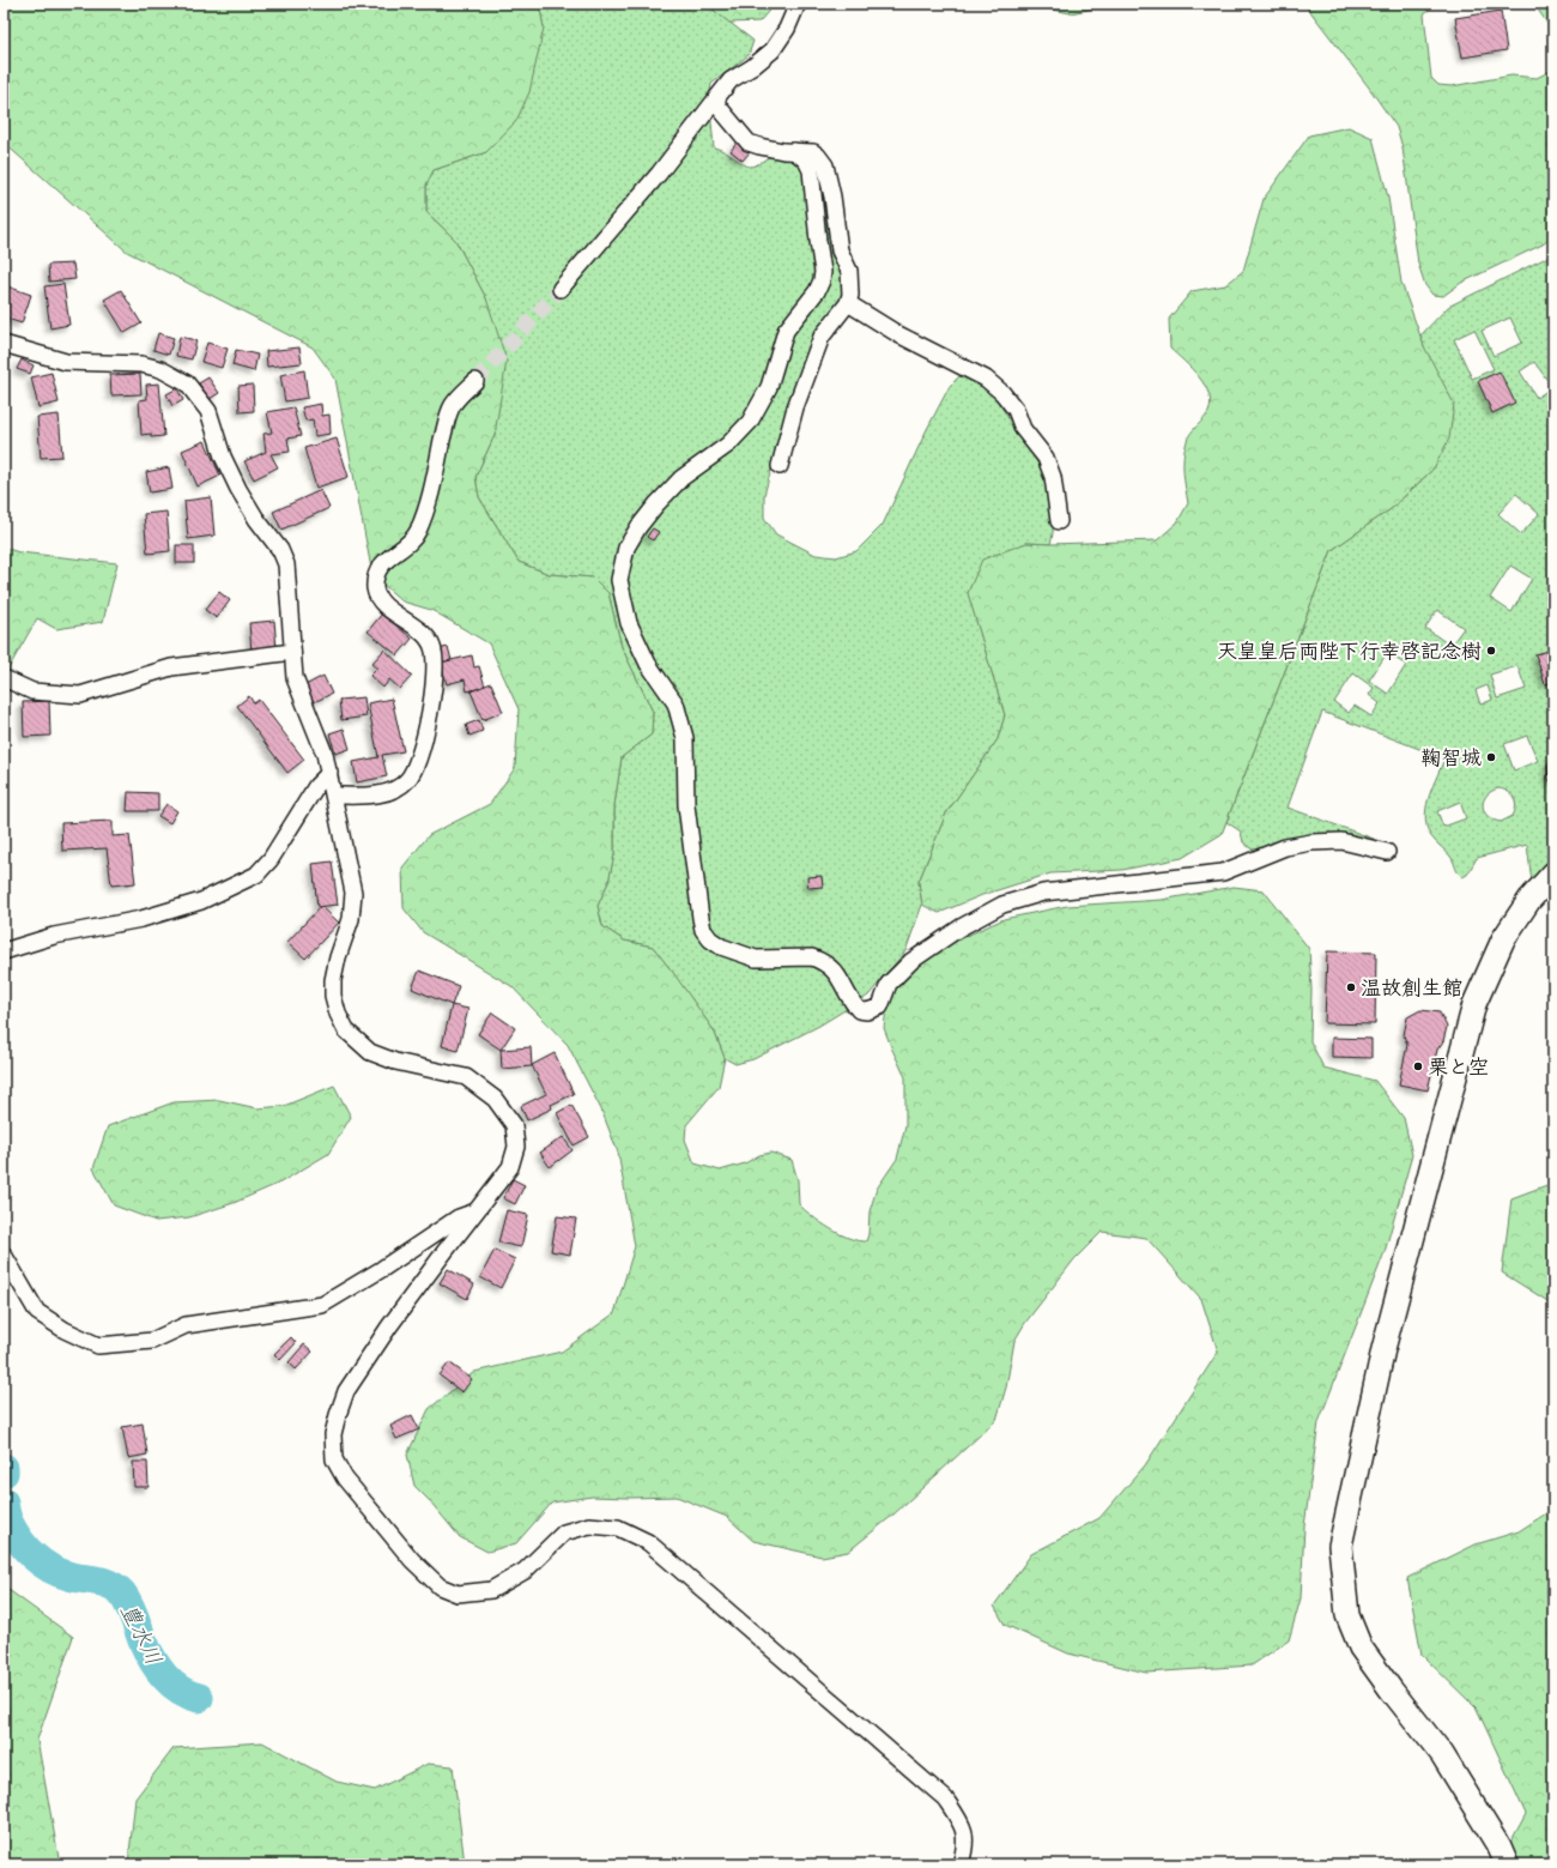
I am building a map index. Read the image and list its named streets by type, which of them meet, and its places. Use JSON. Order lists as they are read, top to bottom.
{
  "water": ["豊水川"],
  "places": [
    "天皇皇后両陛下行幸啓記念樹",
    "鞠智城",
    "温故創生館",
    "栗と空"
  ]
}
